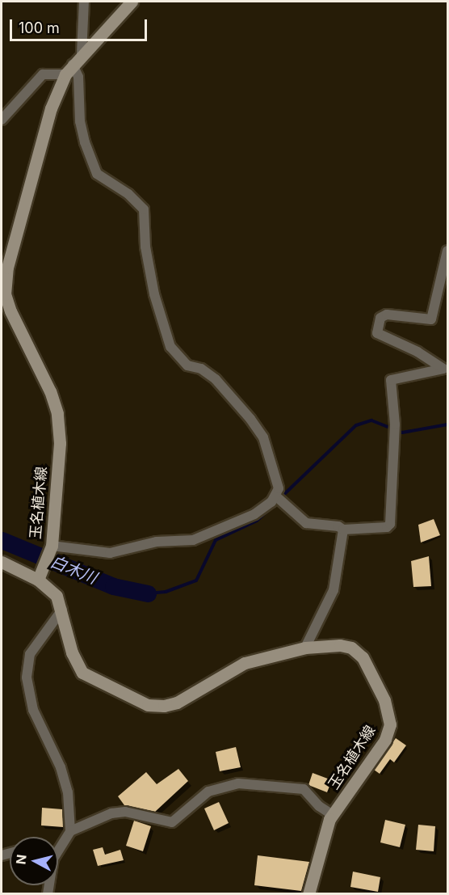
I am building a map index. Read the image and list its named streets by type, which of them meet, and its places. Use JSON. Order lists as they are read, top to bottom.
{
  "streets": {
    "main road": ["玉名植木線"]
  },
  "water": ["白木川"],
  "scale_bar": "100 m",
  "north": "left"
}
